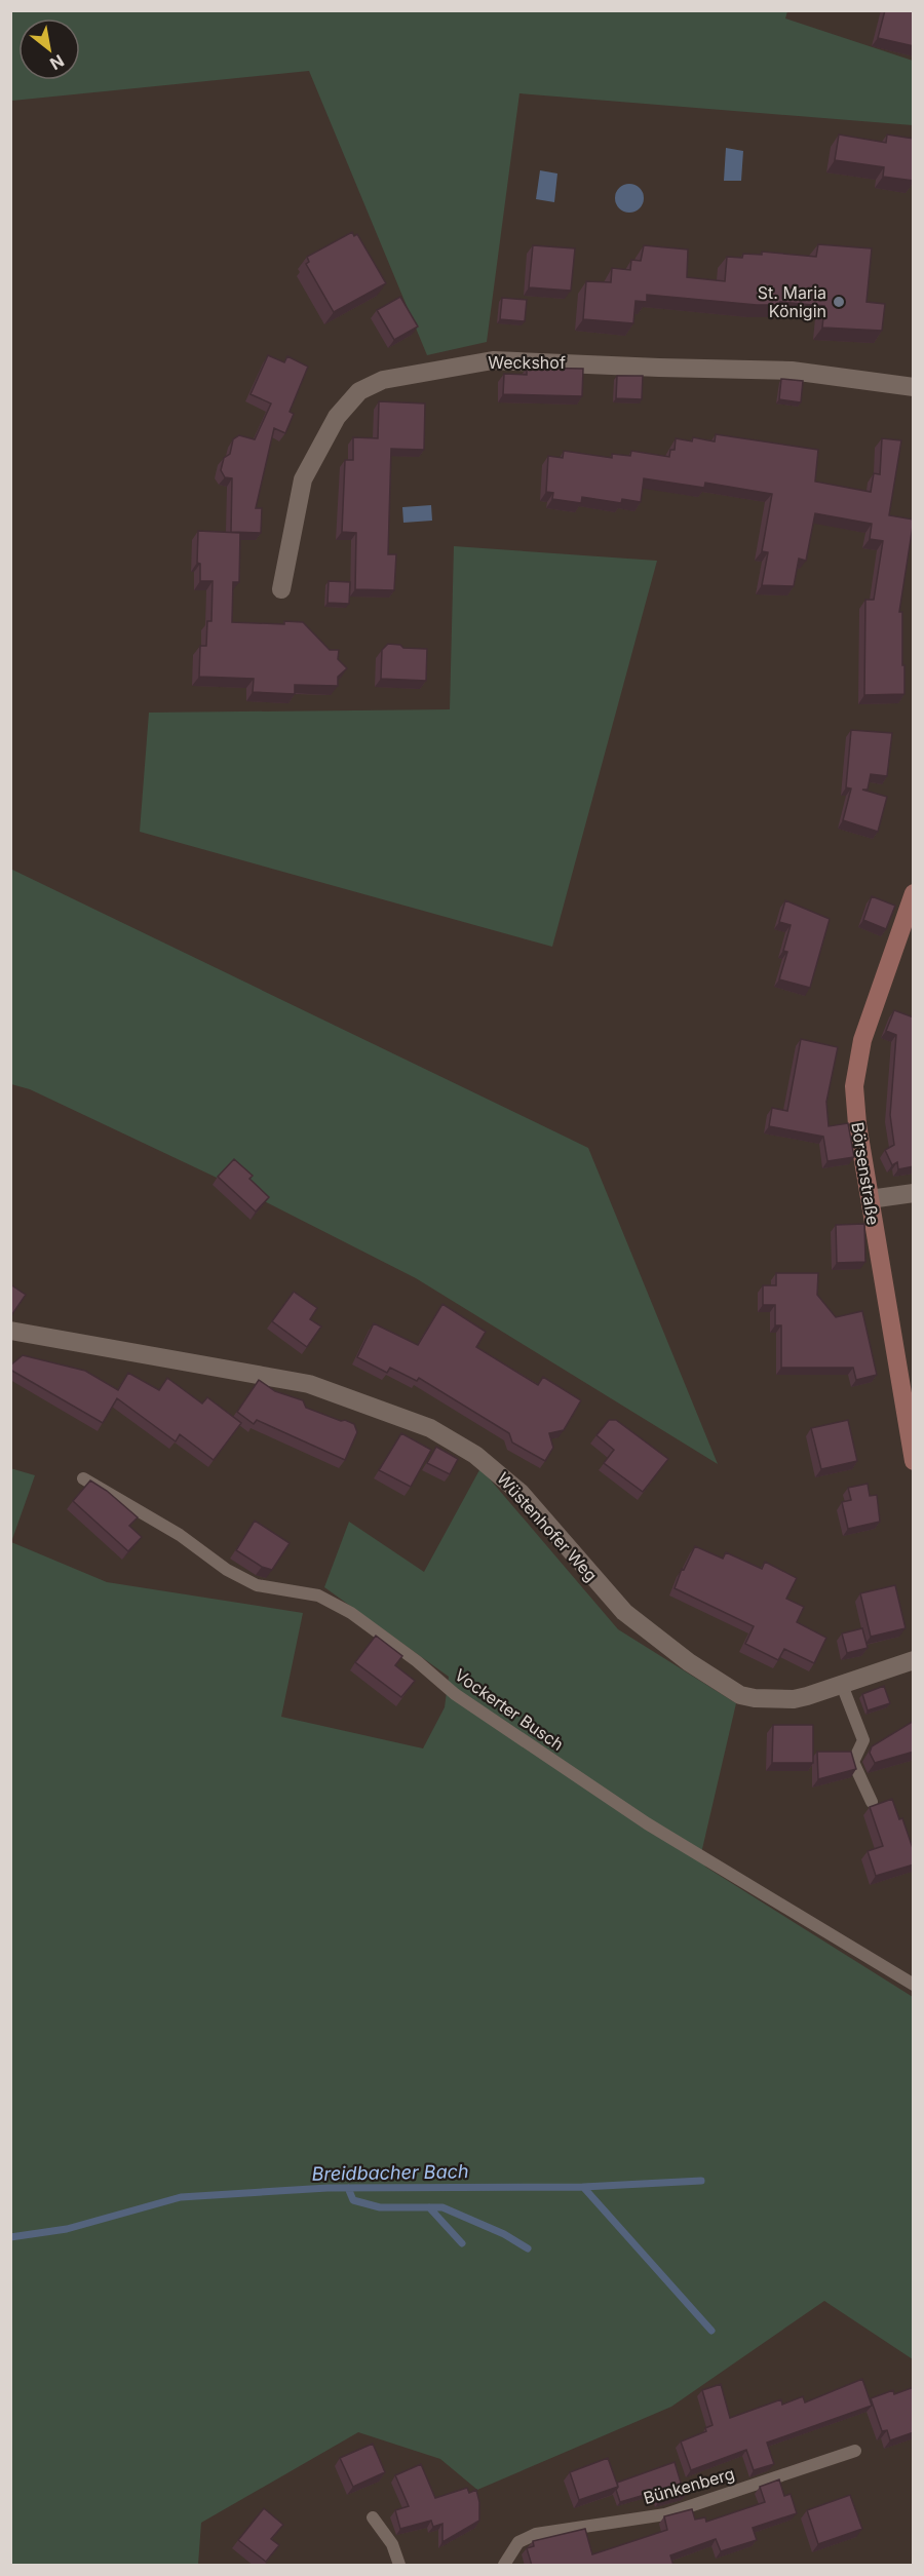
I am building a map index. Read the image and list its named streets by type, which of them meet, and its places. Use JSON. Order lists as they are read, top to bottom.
{
  "streets": {
    "street": ["Weckshof", "Börsenstraße", "Wüstenhofer Weg"],
    "lane": ["Vockerter Busch", "Bünkenberg"]
  },
  "water": ["Breidbacher Bach"],
  "places": ["St. Maria Königin"],
  "north": "bottom right"
}
